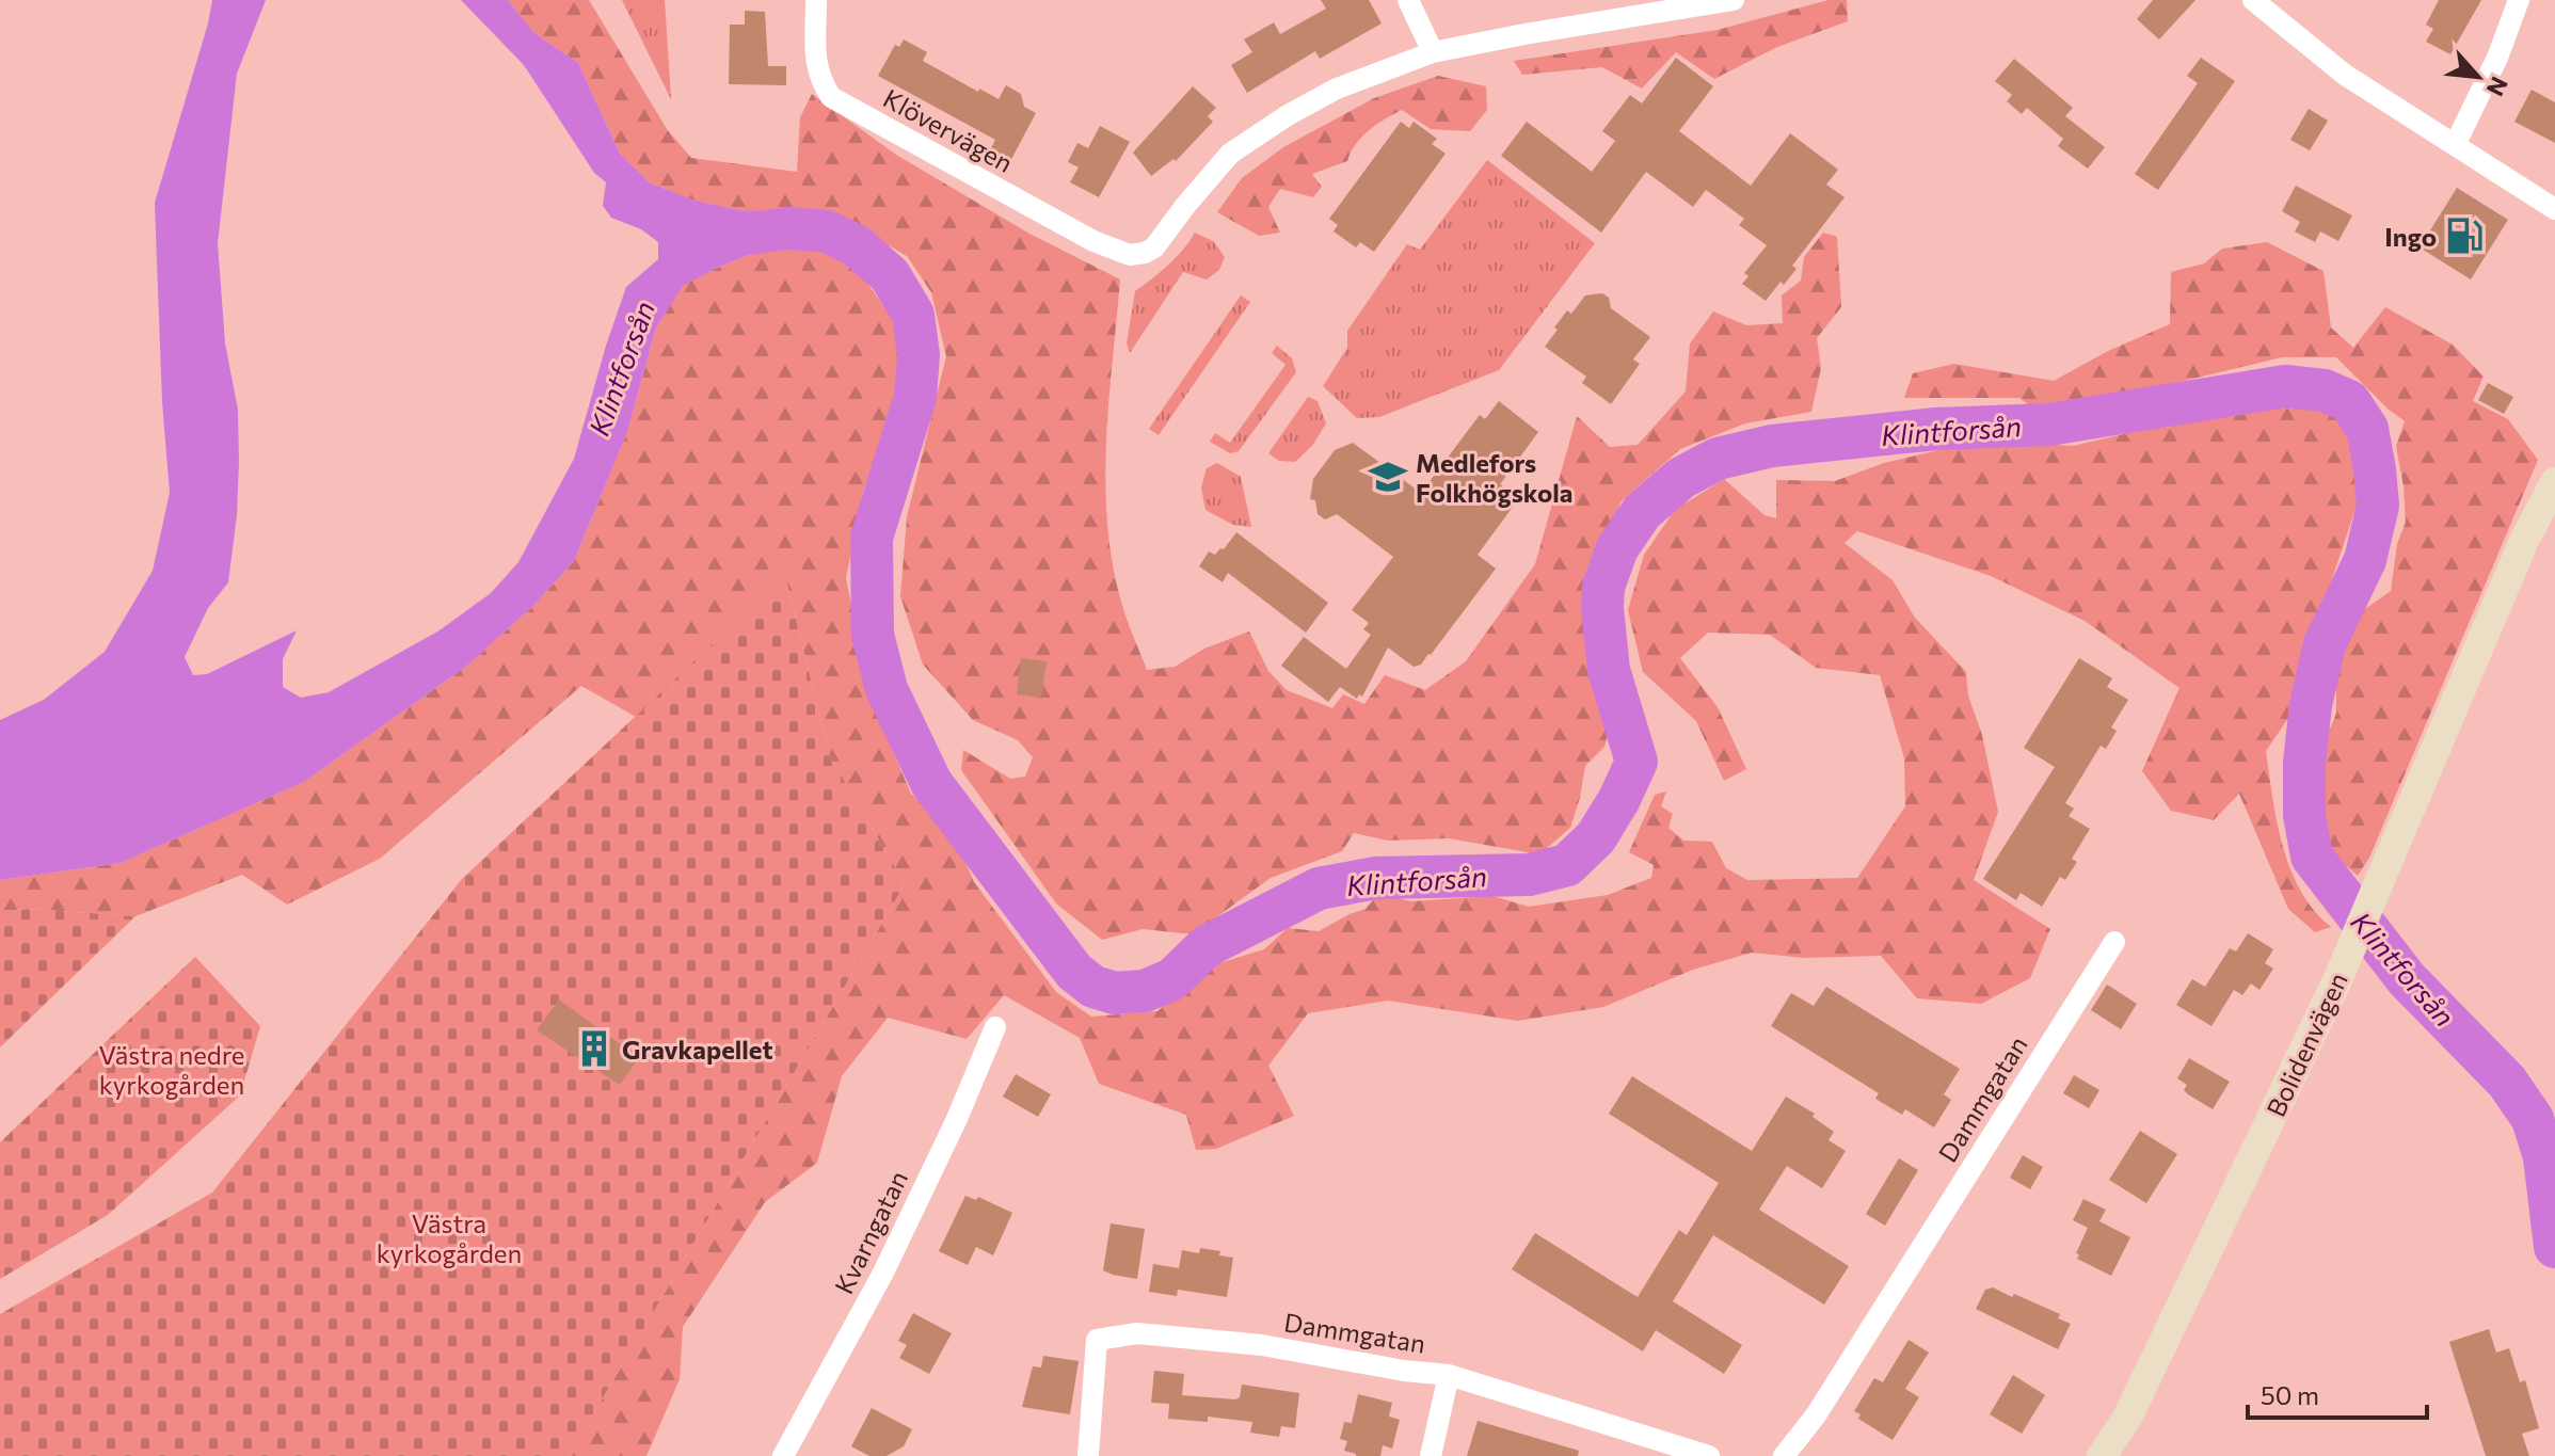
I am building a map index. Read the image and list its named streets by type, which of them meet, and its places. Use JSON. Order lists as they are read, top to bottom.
{
  "streets": {
    "main road": ["Bolidenvägen"],
    "street": ["Klövervägen", "Dammgatan", "Kvarngatan"]
  },
  "water": ["Klintforsån"],
  "parks": ["Västra nedre kyrkogården", "Västra kyrkogården"],
  "places": {
    "fuel station": ["Ingo"],
    "school or university": ["Medlefors Folkhögskola"],
    "building": ["Gravkapellet"]
  },
  "scale_bar": "50 m",
  "north": "bottom right"
}
